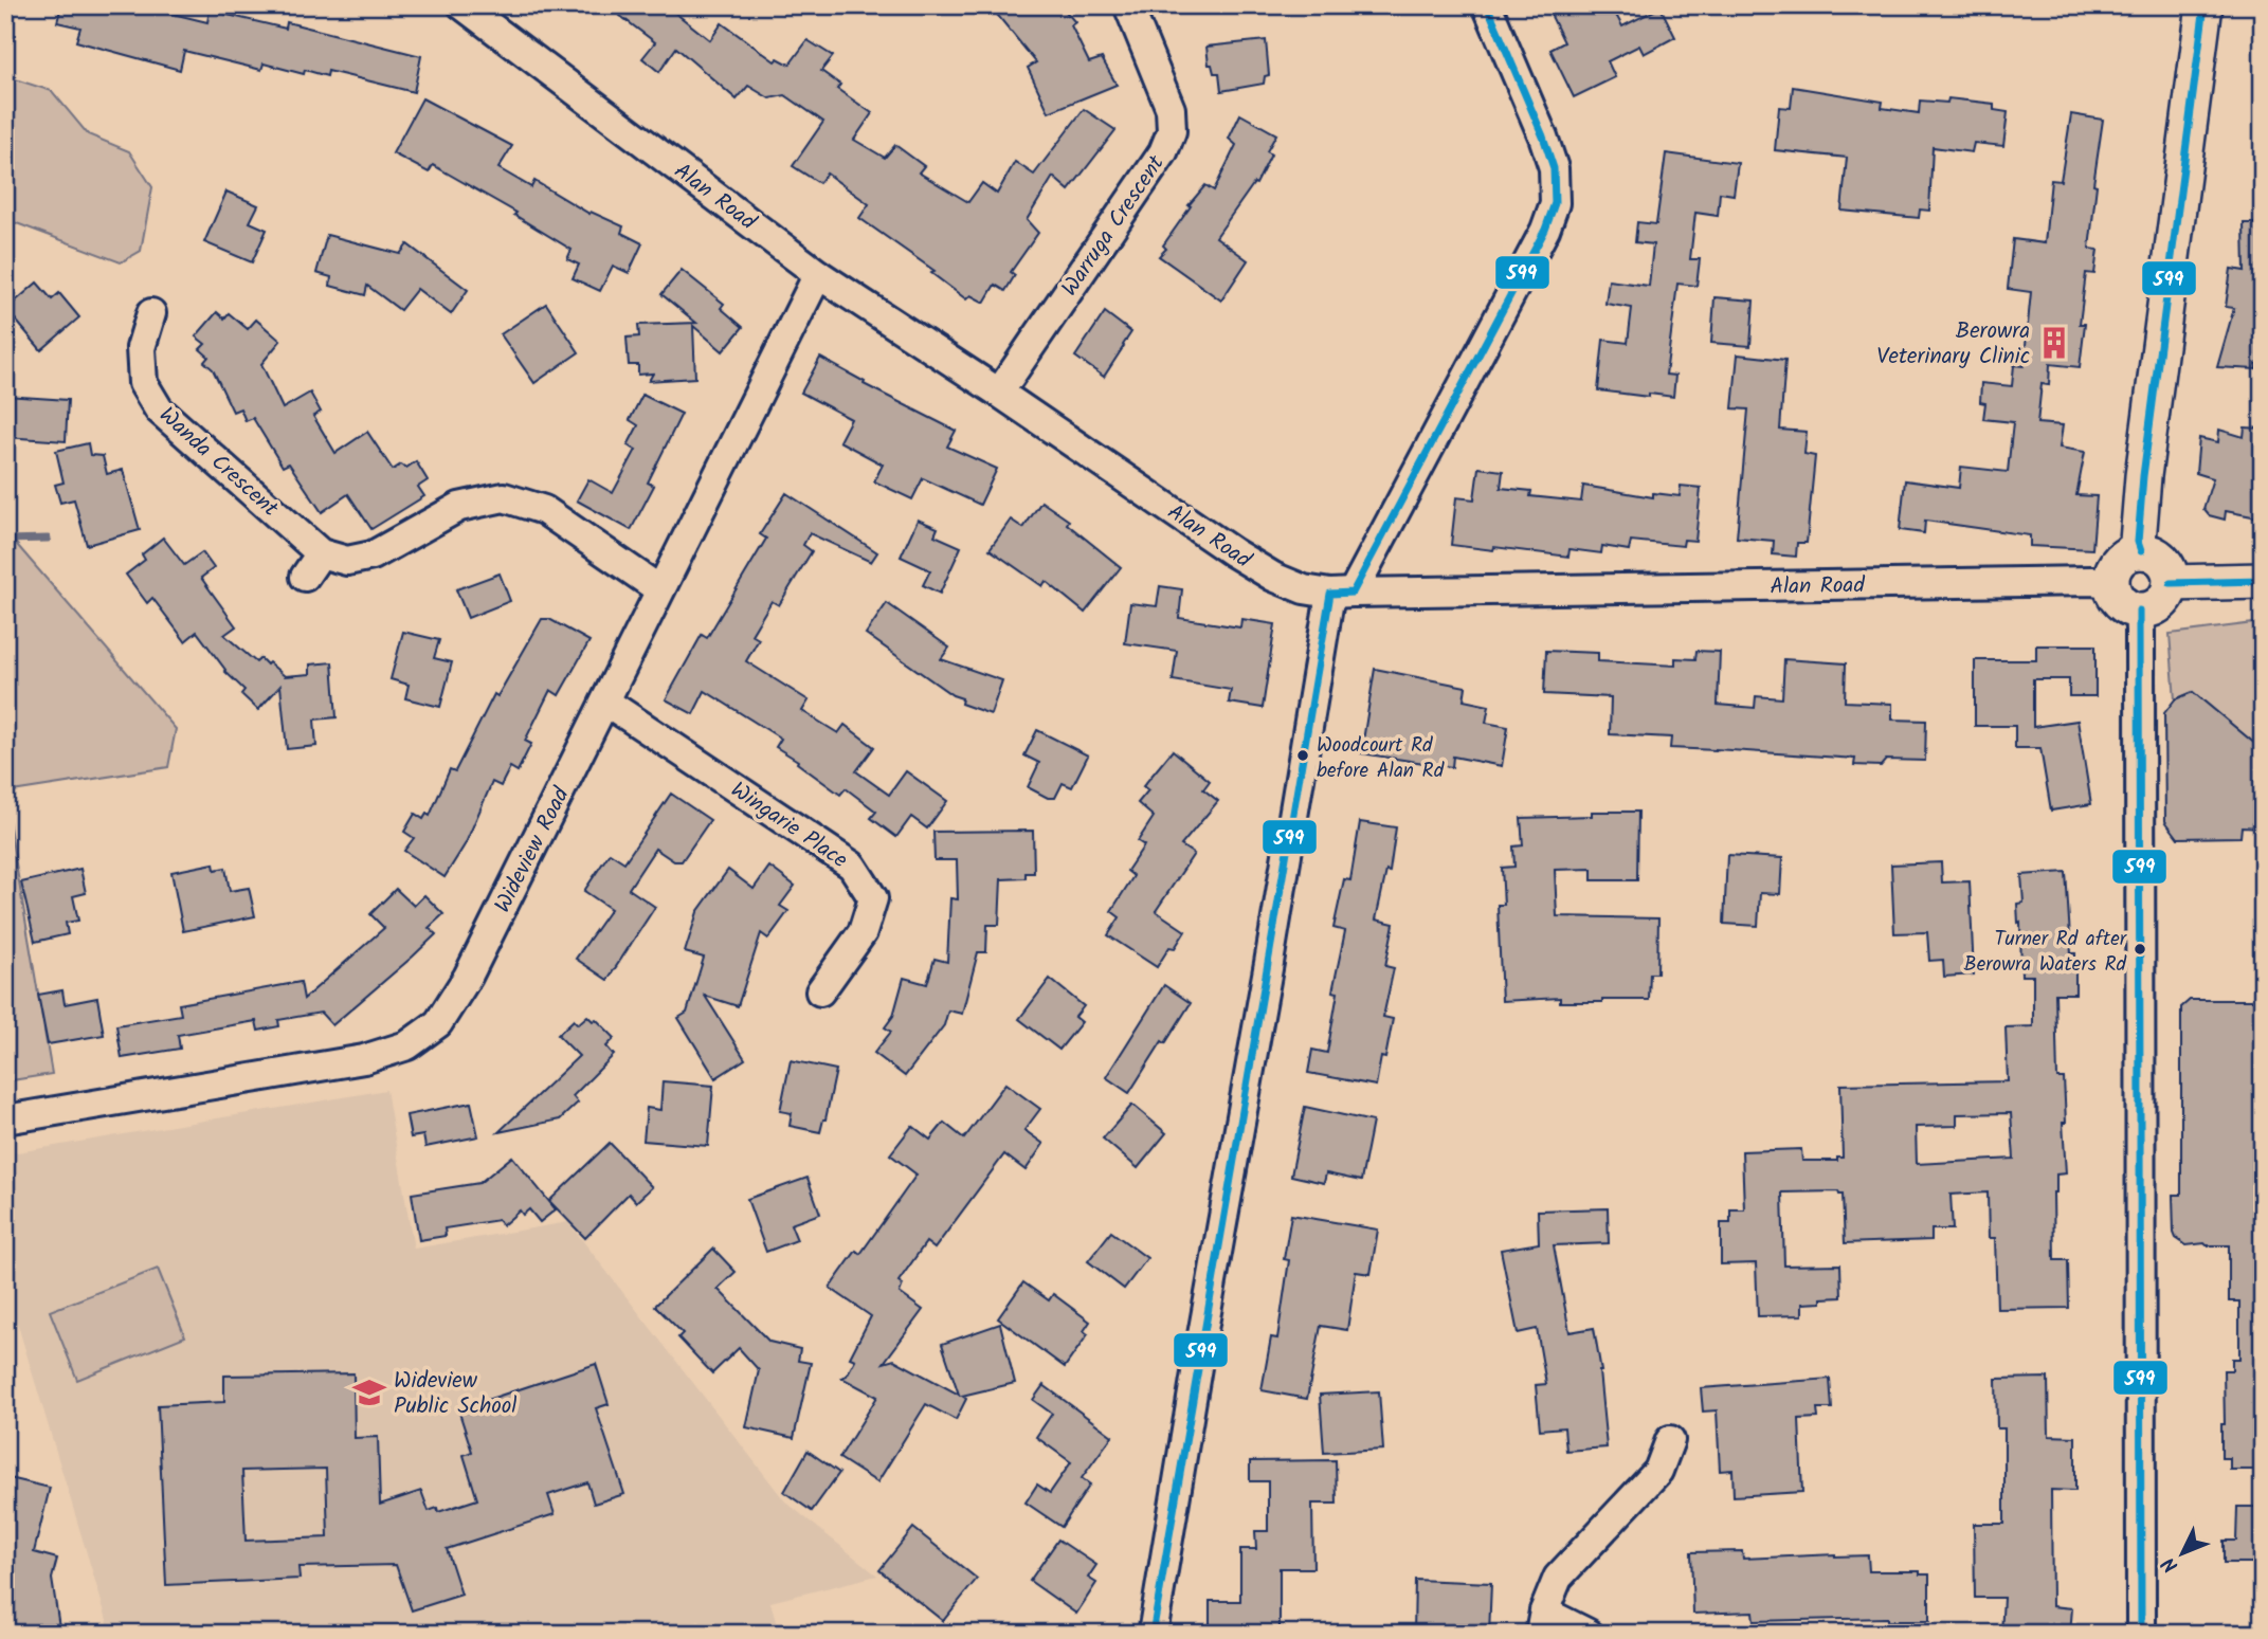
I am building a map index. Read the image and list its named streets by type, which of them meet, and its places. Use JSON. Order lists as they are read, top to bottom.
{
  "streets": {
    "street": [
      "Alan Road",
      "Warruga Crescent",
      "Wanda Crescent",
      "Wingarie Place",
      "Wideview Road"
    ]
  },
  "crossings": [
    ["Alan Road", "Warruga Crescent"],
    ["Alan Road", "Wideview Road"],
    ["Wingarie Place", "Wideview Road"]
  ],
  "places": {
    "building": ["Berowra Veterinary Clinic"],
    "other": ["Woodcourt Rd before Alan Rd", "Turner Rd after Berowra Waters Rd"],
    "school or university": ["Wideview Public School"]
  },
  "lines": ["transit line 599"],
  "north": "bottom left"
}
